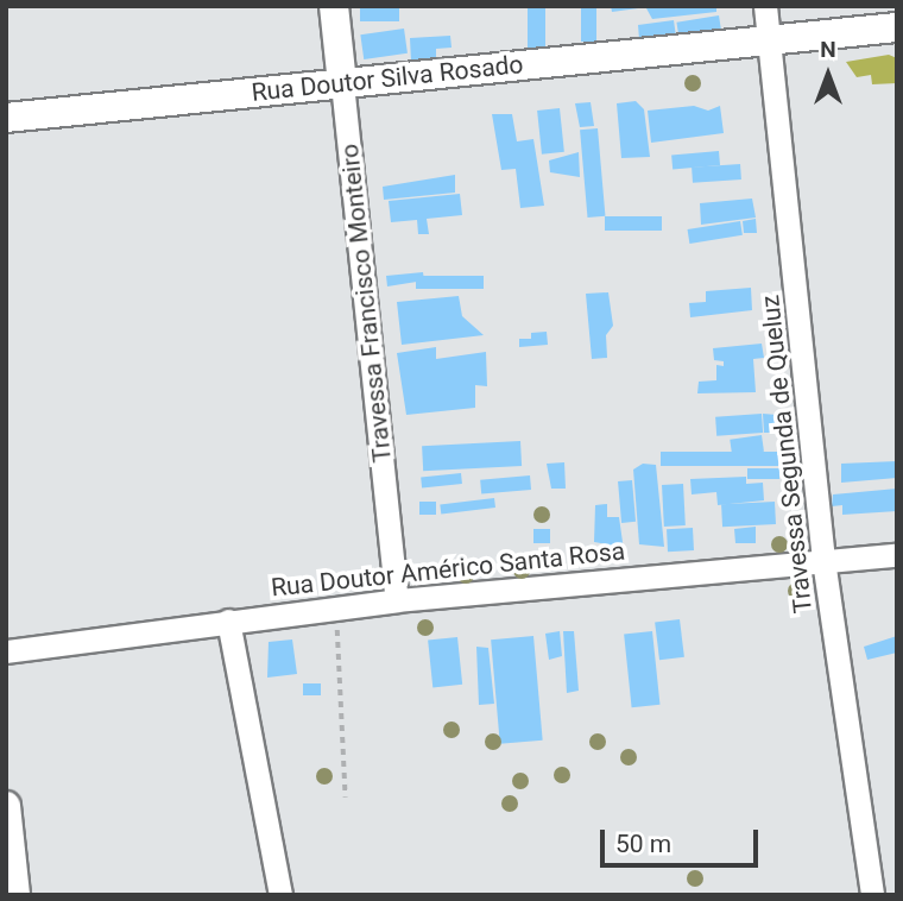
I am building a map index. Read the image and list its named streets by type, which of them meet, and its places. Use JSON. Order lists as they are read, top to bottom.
{
  "streets": {
    "street": [
      "Rua Doutor Silva Rosado",
      "Travessa Francisco Monteiro",
      "Travessa Segunda de Queluz",
      "Rua Doutor Américo Santa Rosa"
    ]
  },
  "crossings": [
    ["Rua Doutor Silva Rosado", "Travessa Francisco Monteiro"],
    ["Rua Doutor Silva Rosado", "Travessa Segunda de Queluz"],
    ["Travessa Francisco Monteiro", "Rua Doutor Américo Santa Rosa"],
    ["Travessa Segunda de Queluz", "Rua Doutor Américo Santa Rosa"]
  ],
  "scale_bar": "50 m",
  "north": "top"
}
